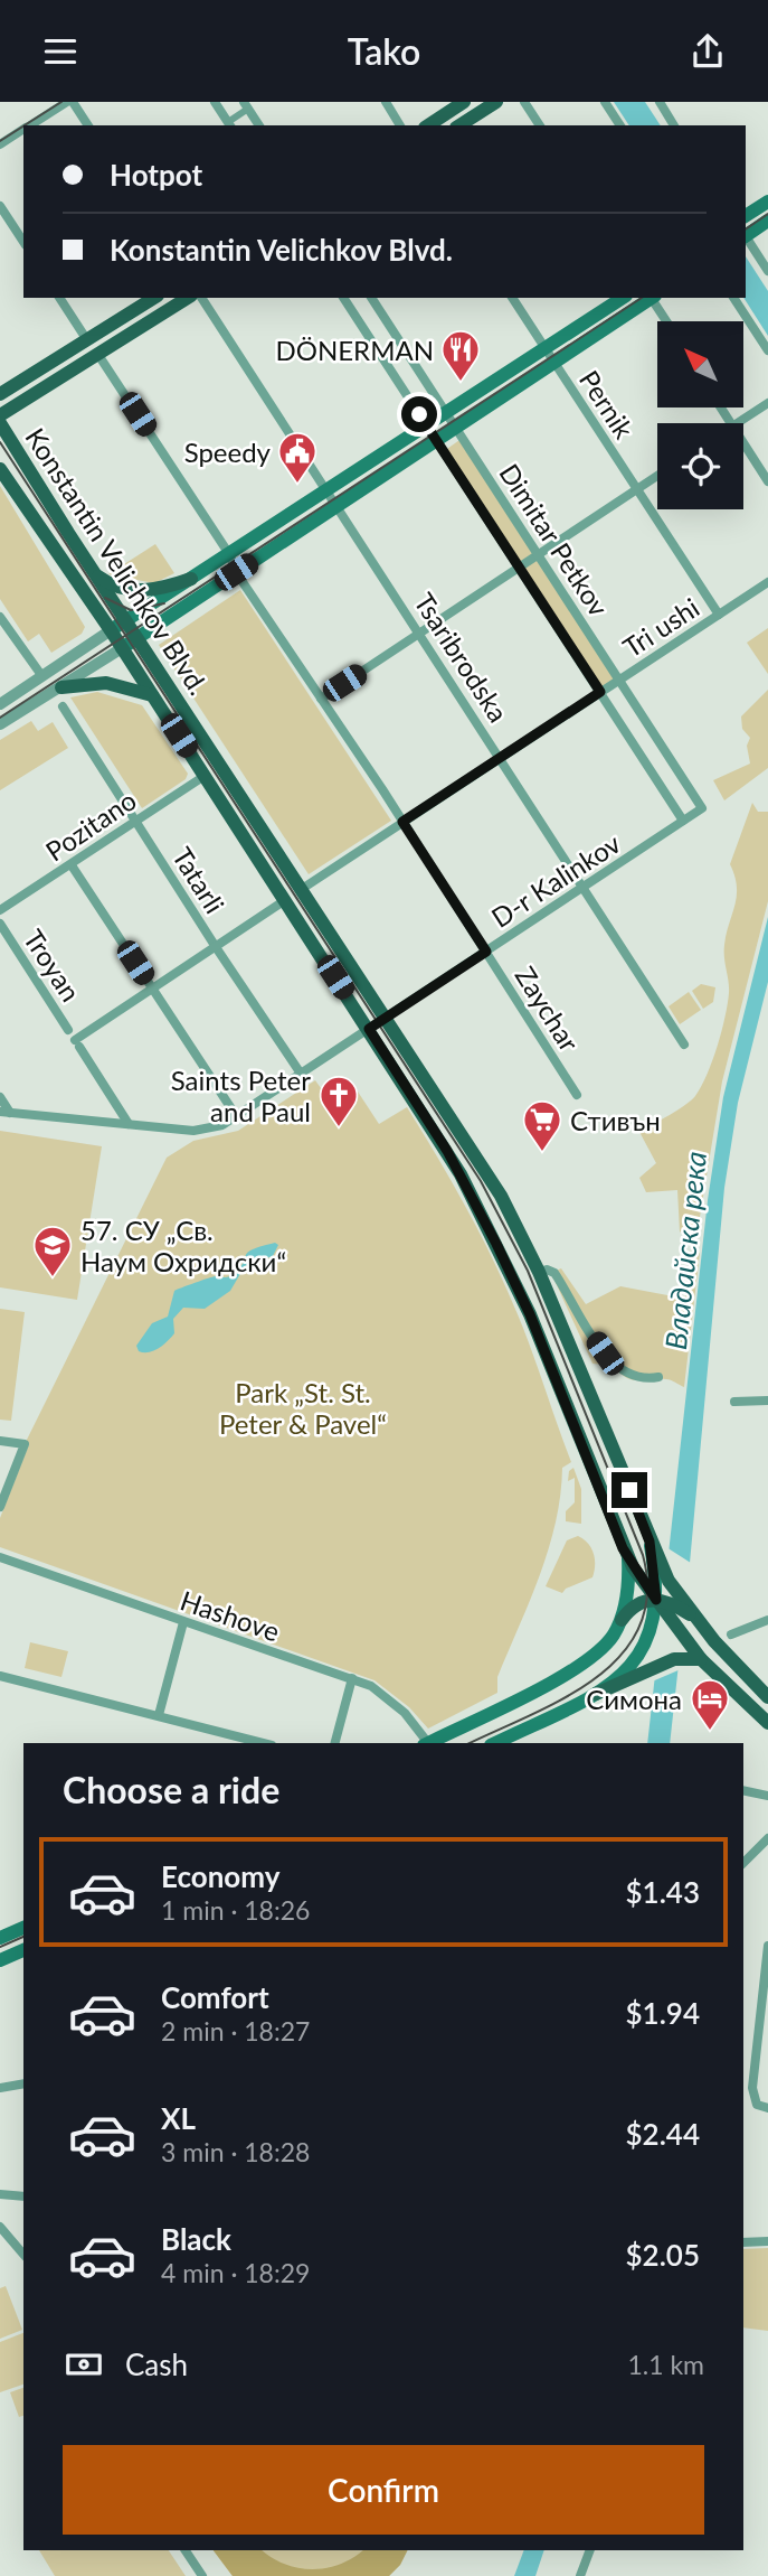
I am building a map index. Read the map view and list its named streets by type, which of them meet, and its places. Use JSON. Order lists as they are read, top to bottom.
{
  "streets": {
    "main road": ["Konstantin Velichkov Blvd."],
    "street": [
      "Pernik",
      "Dimitar Petkov",
      "Tri ushi",
      "Tsaribrodska",
      "Pozitano",
      "Tatarli",
      "D-r Kalinkov",
      "Troyan",
      "Zaychar",
      "Hashove"
    ]
  },
  "crossings": [
    ["Pernik", "Tri ushi"],
    ["Dimitar Petkov", "Tri ushi"],
    ["Dimitar Petkov", "D-r Kalinkov"],
    ["Konstantin Velichkov Blvd.", "Tri ushi"],
    ["Konstantin Velichkov Blvd.", "Pozitano"],
    ["Konstantin Velichkov Blvd.", "D-r Kalinkov"],
    ["Tri ushi", "Tsaribrodska"],
    ["Tri ushi", "Zaychar"],
    ["Tsaribrodska", "D-r Kalinkov"],
    ["Pozitano", "Tatarli"],
    ["Tatarli", "D-r Kalinkov"],
    ["D-r Kalinkov", "Zaychar"]
  ],
  "water": ["Владайска река"],
  "parks": ["Park „St. St. Peter & Pavel“"],
  "places": {
    "restaurant": ["DÖNERMAN"],
    "public building": ["Speedy"],
    "church": ["Saints Peter and Paul"],
    "supermarket": ["Стивън"],
    "school or university": ["57. СУ „Св. Наум Охридски“"],
    "hotel": ["Симона"]
  },
  "north": "top left",
  "page": {
    "header": "Tako",
    "banner": ["Hotpot", "Konstantin Velichkov Blvd."],
    "heading": "Choose a ride",
    "list": [
      {
        "name": "Economy",
        "note": "1 min · 18:26",
        "value": "$1.43"
      },
      {
        "name": "Comfort",
        "note": "2 min · 18:27",
        "value": "$1.94"
      },
      {
        "name": "XL",
        "note": "3 min · 18:28",
        "value": "$2.44"
      },
      {
        "name": "Black",
        "note": "4 min · 18:29",
        "value": "$2.05"
      }
    ],
    "pay": ["Cash", "1.1 km"],
    "buttons": "Confirm"
  }
}
